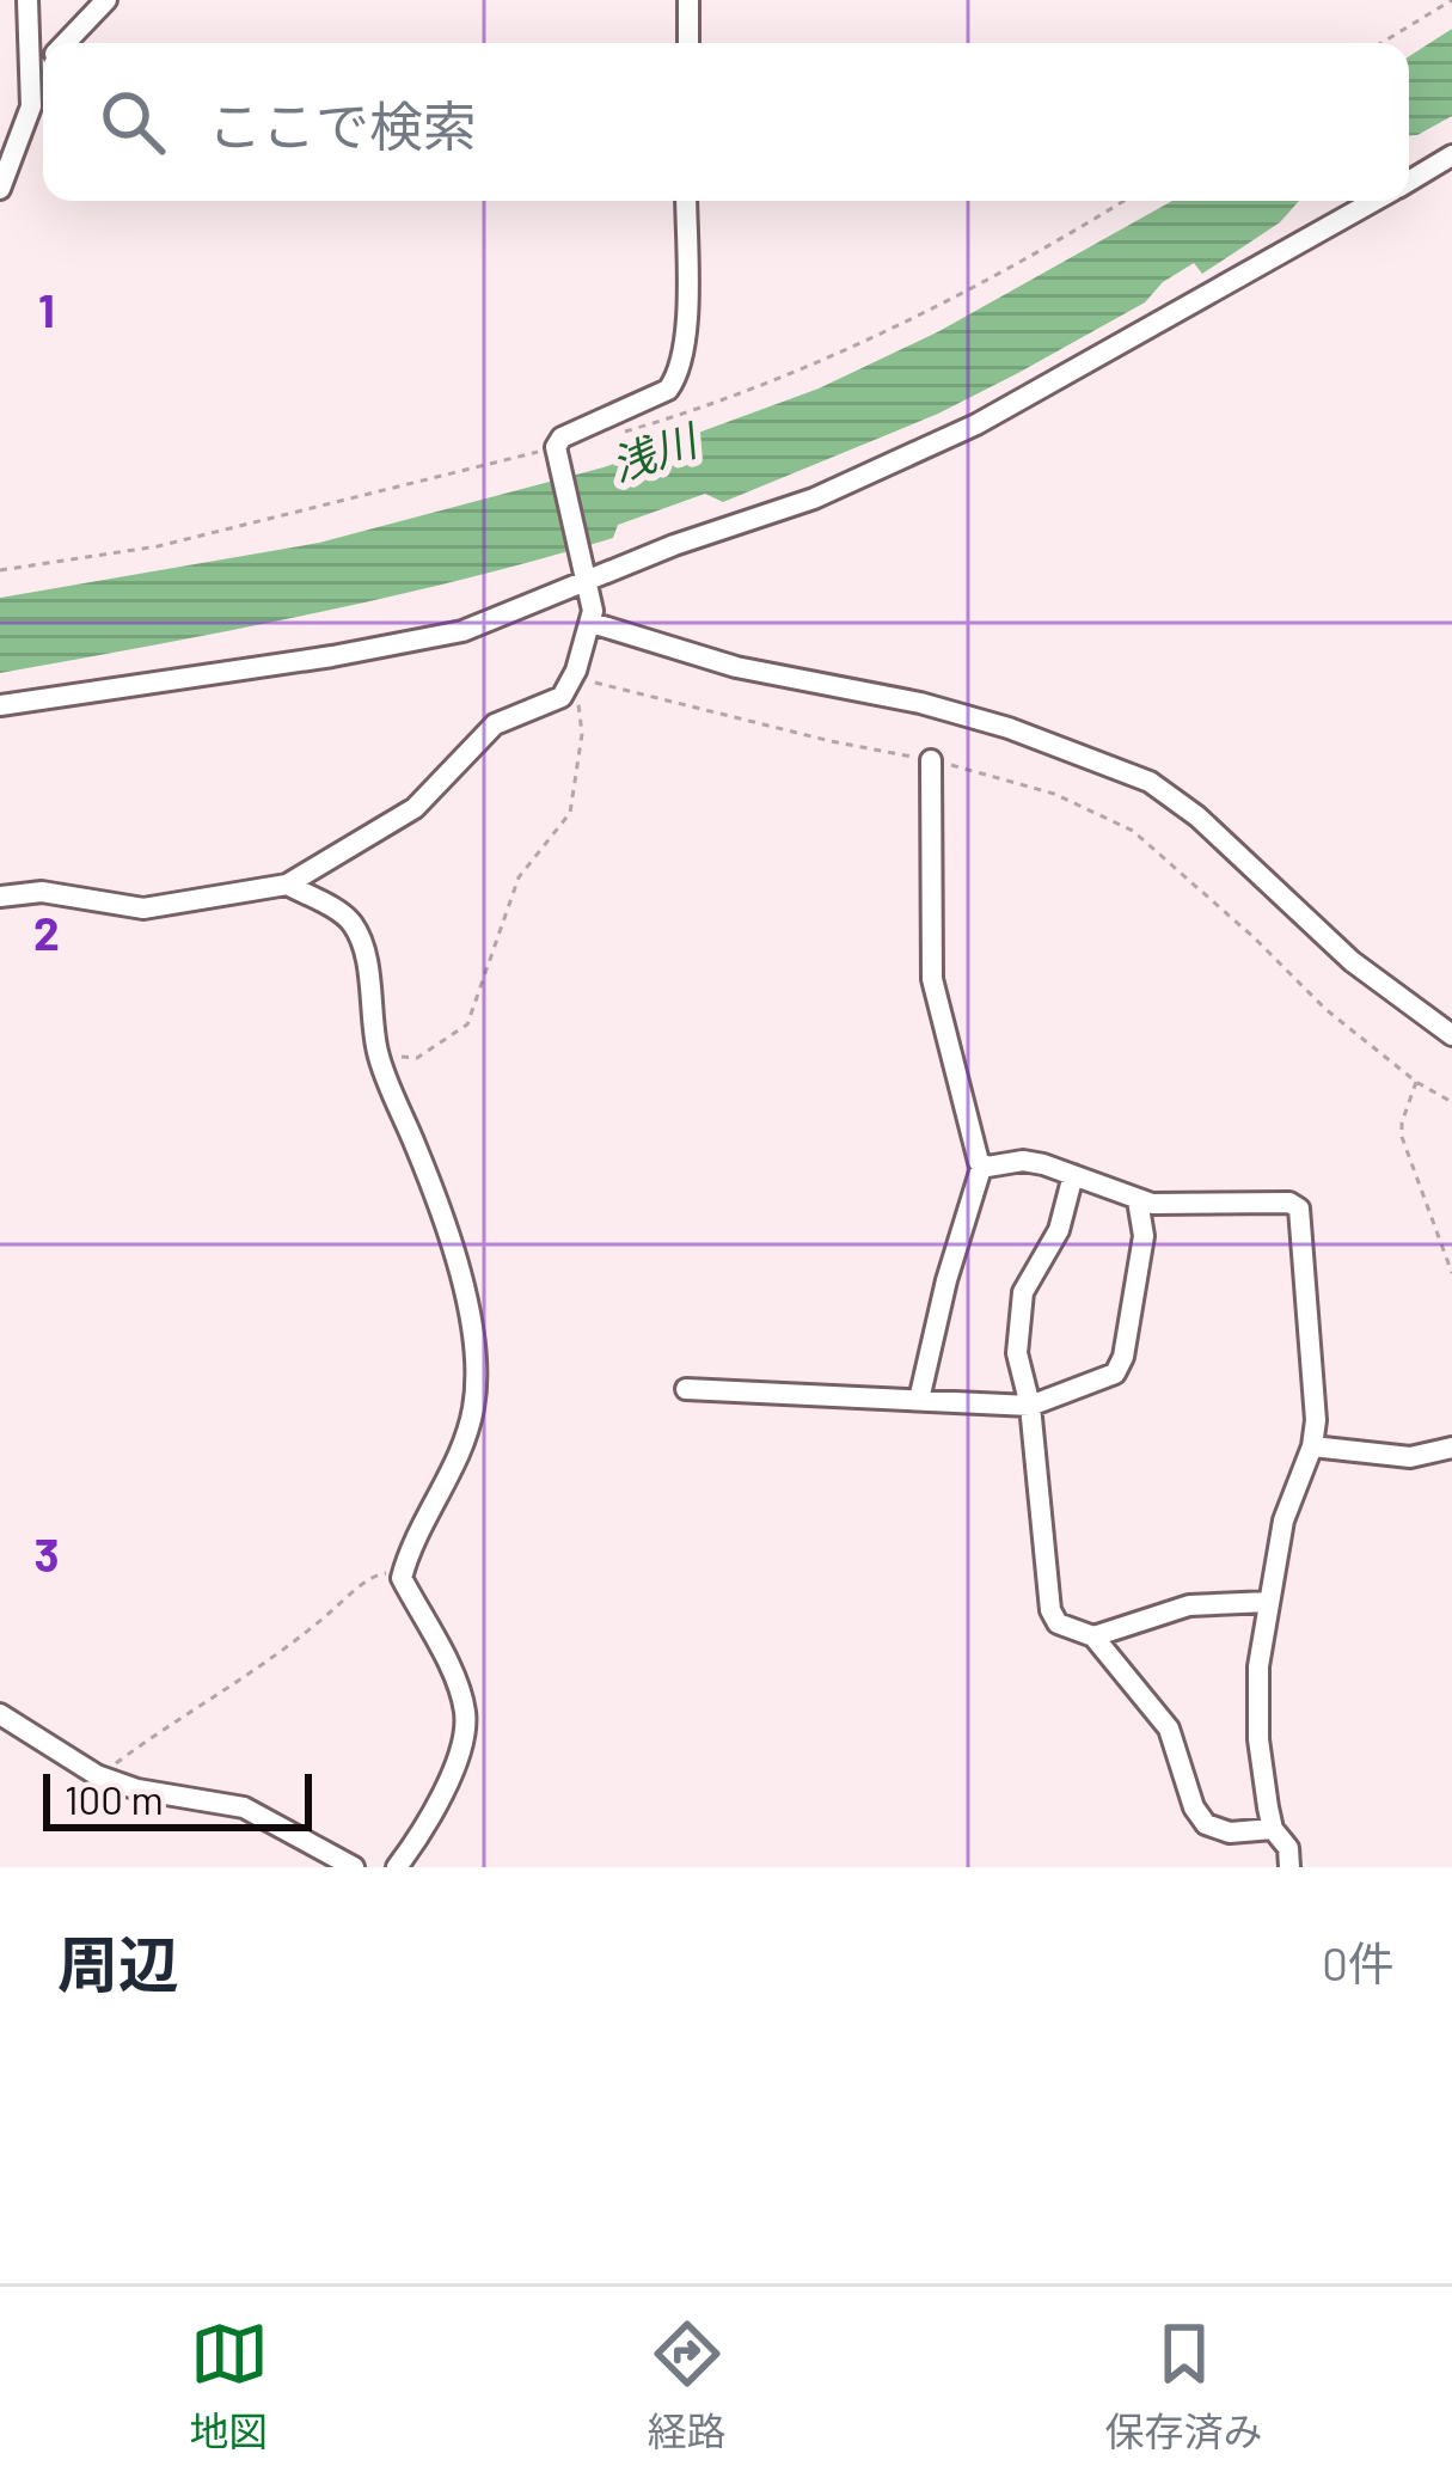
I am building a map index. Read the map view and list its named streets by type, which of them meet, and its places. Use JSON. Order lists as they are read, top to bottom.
{
  "water": ["浅川"],
  "scale_bar": "100 m",
  "page": {
    "search": "ここで検索",
    "scale": "100 m",
    "heading": ["周辺", "0件"],
    "nav": ["地図", "経路", "保存済み"]
  },
  "grid": {
    "rows": ["1", "2", "3"]
  }
}
